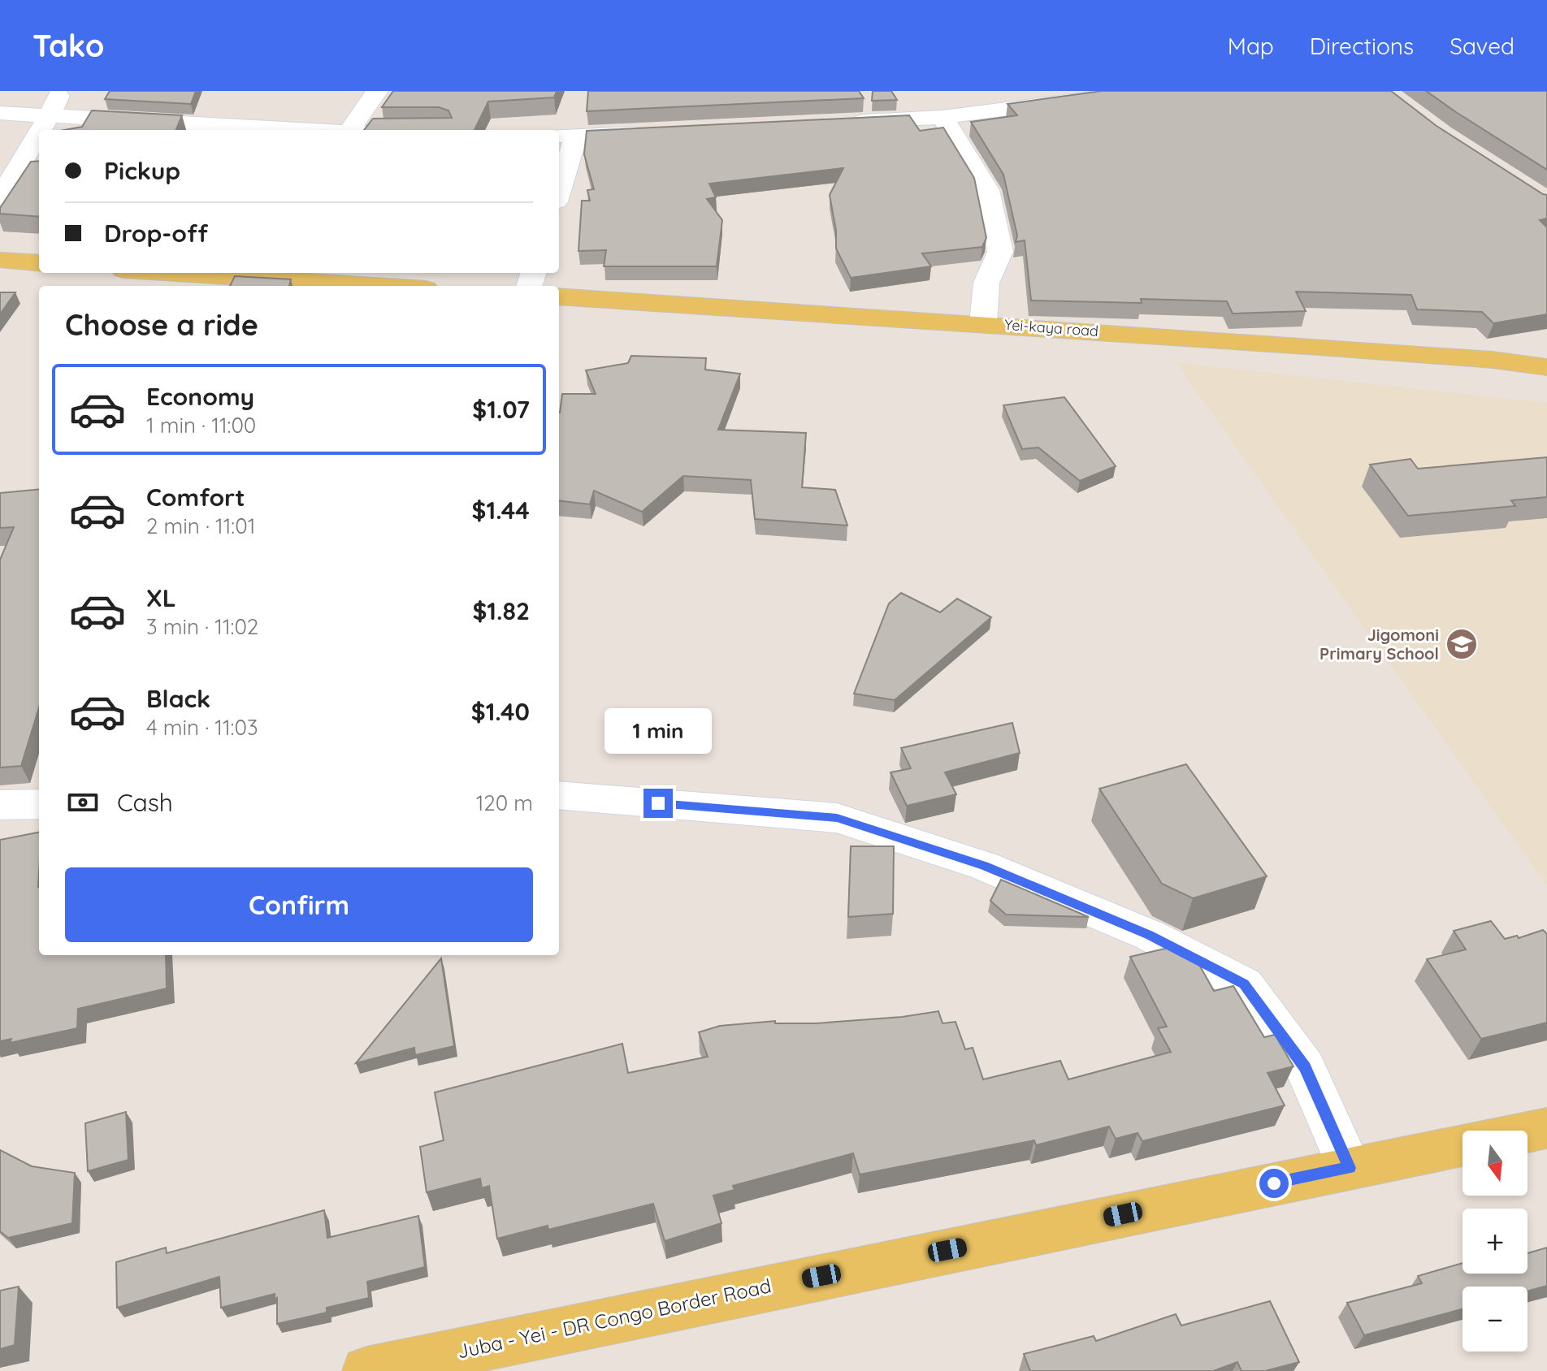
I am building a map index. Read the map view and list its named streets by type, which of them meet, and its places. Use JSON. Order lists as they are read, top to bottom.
{
  "streets": {
    "main road": ["Yei-kaya road", "Juba - Yei - DR Congo Border Road"]
  },
  "places": {
    "school or university": ["Jigomoni Primary School"]
  },
  "north": "bottom",
  "page": {
    "header": "Tako",
    "nav": ["Map", "Directions", "Saved"],
    "banner": ["Pickup", "Drop-off"],
    "heading": "Choose a ride",
    "list": [
      {
        "name": "Economy",
        "note": "1 min · 11:00",
        "value": "$1.07"
      },
      {
        "name": "Comfort",
        "note": "2 min · 11:01",
        "value": "$1.44"
      },
      {
        "name": "XL",
        "note": "3 min · 11:02",
        "value": "$1.82"
      },
      {
        "name": "Black",
        "note": "4 min · 11:03",
        "value": "$1.40"
      }
    ],
    "bubble": "1 min",
    "pay": ["Cash", "120 m"],
    "buttons": "Confirm",
    "map_buttons": ["+", "−"]
  }
}
